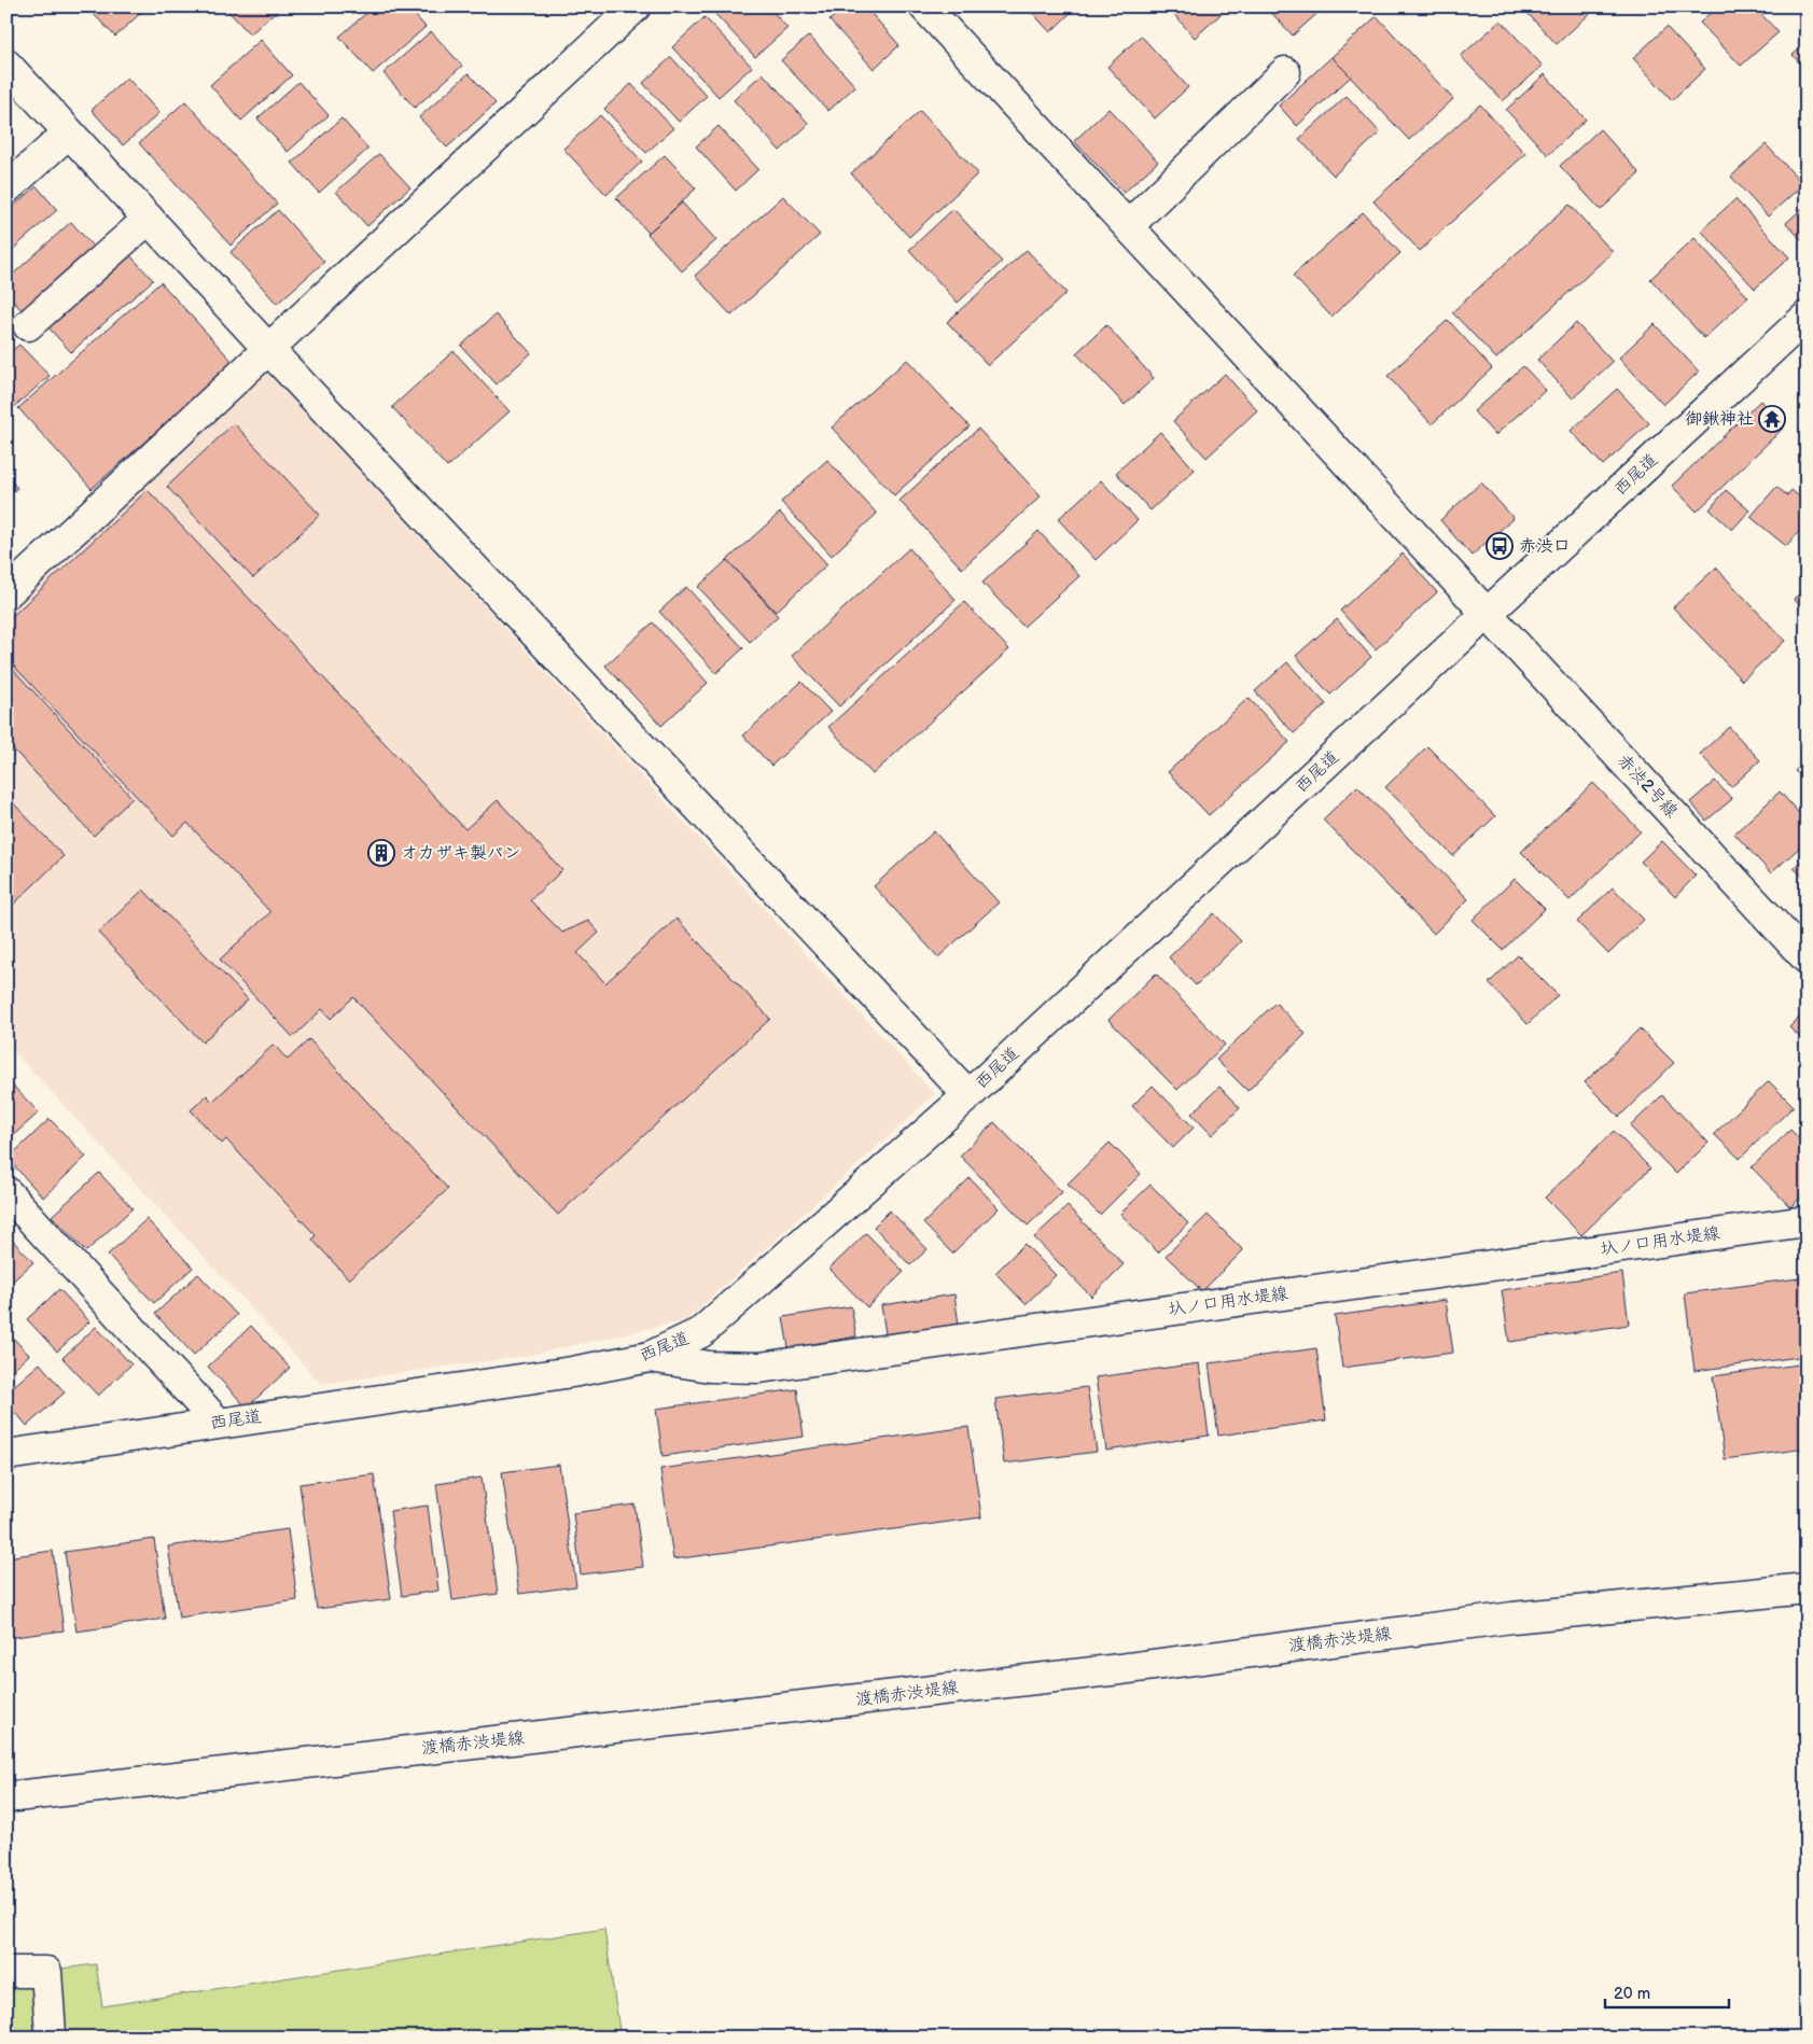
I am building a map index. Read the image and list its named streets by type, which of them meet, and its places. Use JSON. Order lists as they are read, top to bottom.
{
  "streets": {
    "street": [
      "西尾道",
      "赤渋2号線",
      "圦ノ口用水堤線",
      "渡橋赤渋堤線"
    ]
  },
  "crossings": [
    ["西尾道", "赤渋2号線"],
    ["西尾道", "圦ノ口用水堤線"]
  ],
  "places": {
    "temple": ["御鍬神社"],
    "bus stop": ["赤渋口"],
    "building": ["オカザキ製パン"]
  },
  "scale_bar": "20 m"
}
